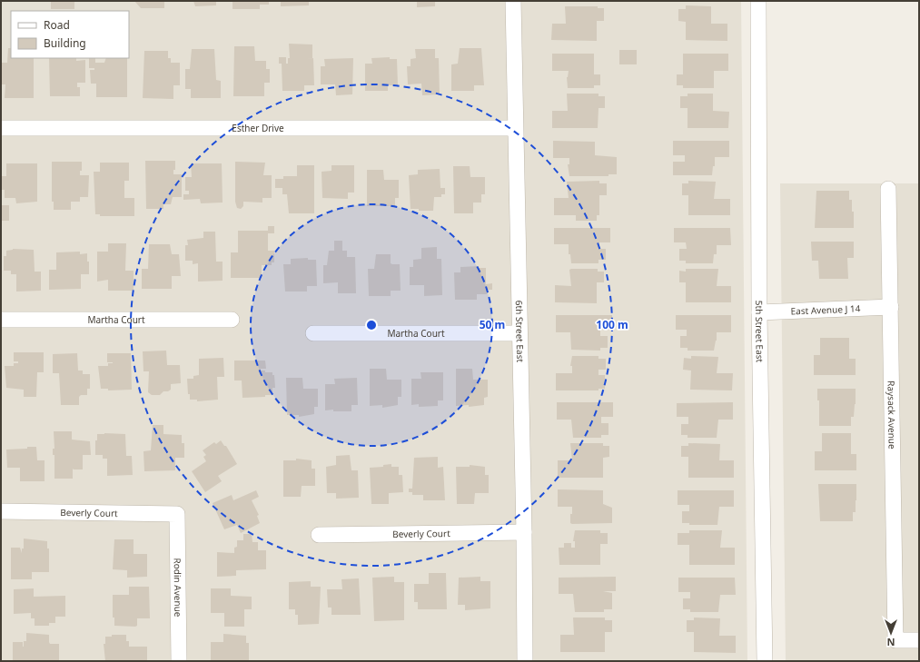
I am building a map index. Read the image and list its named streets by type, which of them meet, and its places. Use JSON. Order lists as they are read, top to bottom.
{
  "streets": {
    "street": [
      "Esther Drive",
      "East Avenue J 14",
      "Martha Court",
      "6th Street East",
      "5th Street East",
      "Raysack Avenue",
      "Beverly Court",
      "Rodin Avenue"
    ]
  },
  "crossings": [
    ["Esther Drive", "6th Street East"],
    ["East Avenue J 14", "5th Street East"],
    ["East Avenue J 14", "Raysack Avenue"],
    ["Martha Court", "6th Street East"],
    ["6th Street East", "Beverly Court"],
    ["Beverly Court", "Rodin Avenue"]
  ],
  "legend": ["Road", "Building"],
  "north": "bottom",
  "rings": ["50 m", "100 m"]
}
